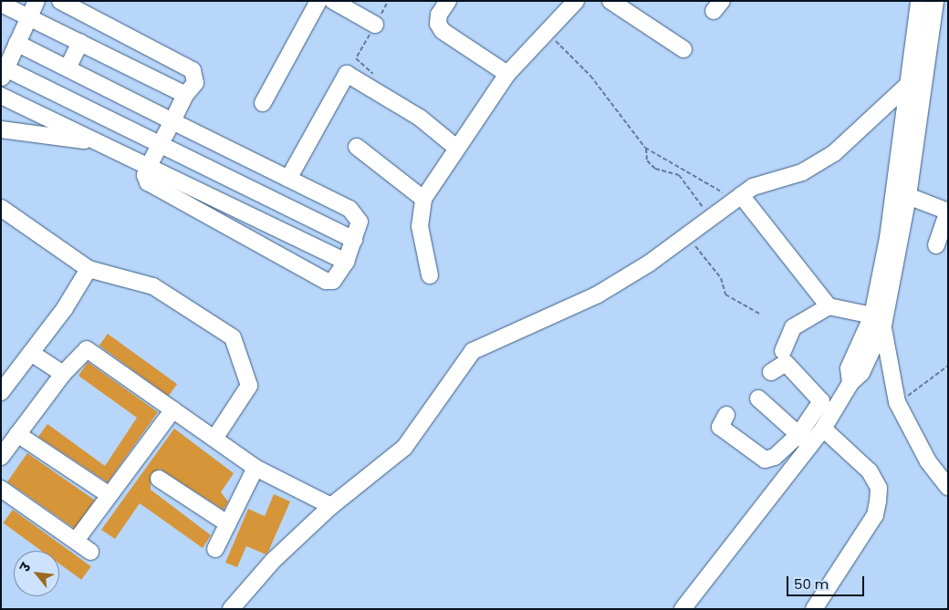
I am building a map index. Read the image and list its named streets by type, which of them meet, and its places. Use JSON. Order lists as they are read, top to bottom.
{
  "scale_bar": "50 m",
  "north": "top left"
}
